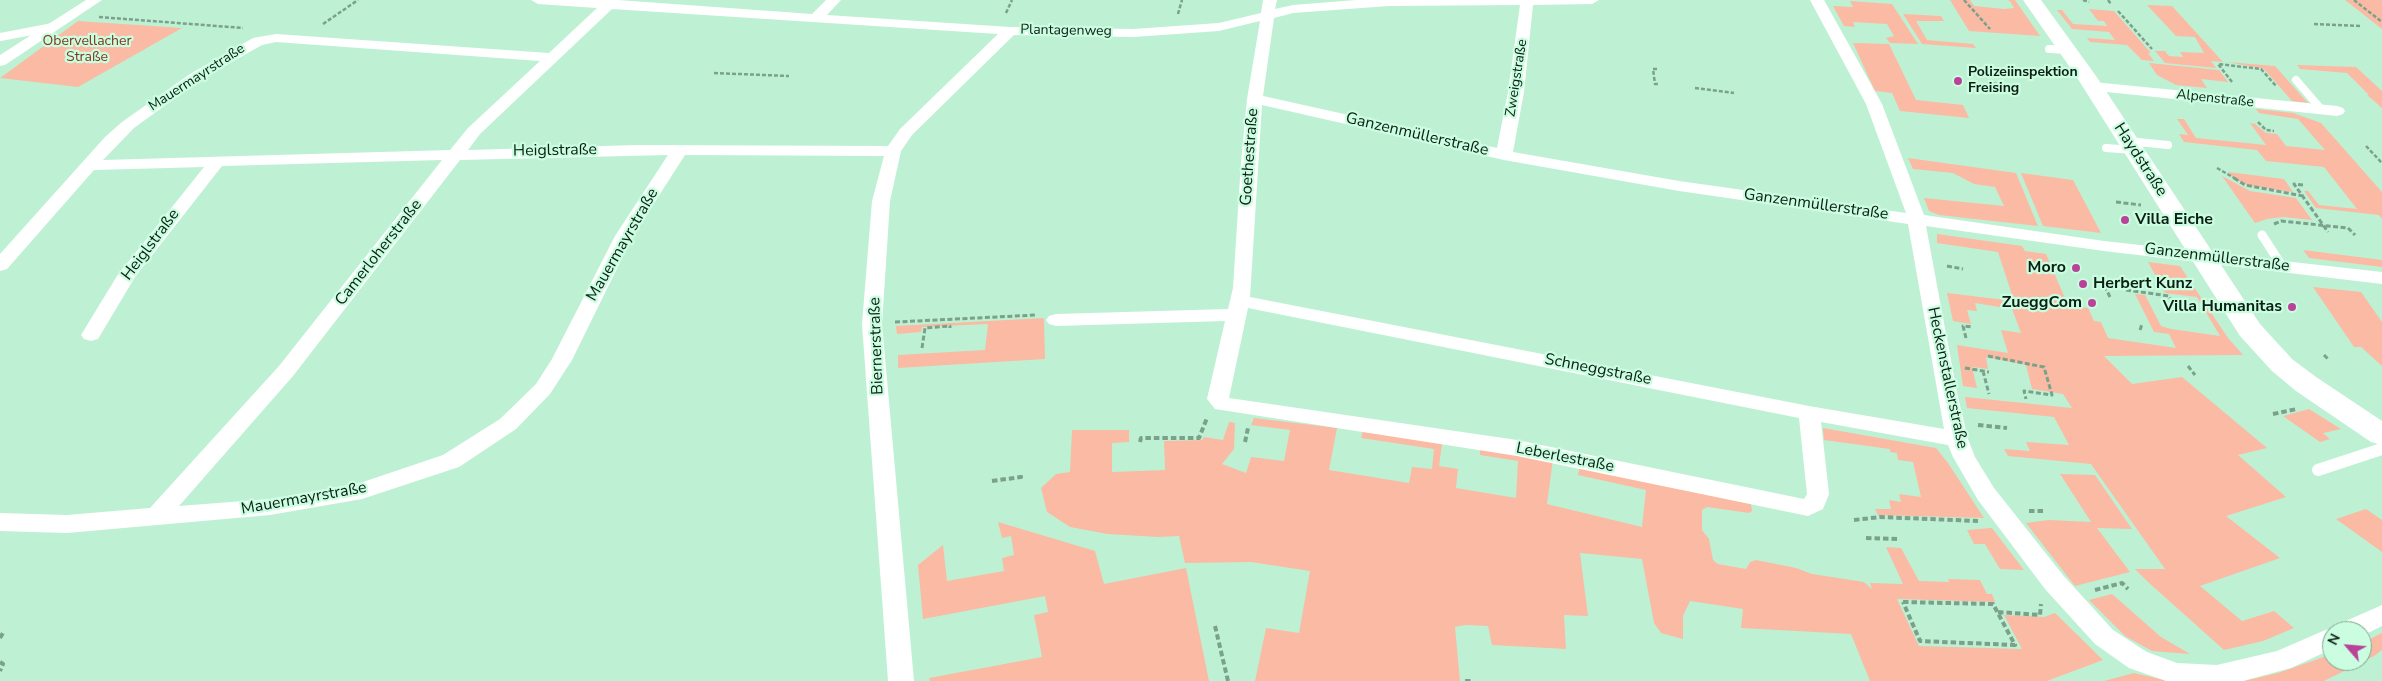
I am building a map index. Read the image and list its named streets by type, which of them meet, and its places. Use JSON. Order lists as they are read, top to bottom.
{
  "streets": {
    "main road": ["Haydstraße"],
    "street": [
      "Plantagenweg",
      "Mauermayrstraße",
      "Zweigstraße",
      "Alpenstraße",
      "Ganzenmüllerstraße",
      "Heiglstraße",
      "Goethestraße",
      "Camerloherstraße",
      "Biernerstraße",
      "Schneggstraße",
      "Heckenstallerstraße",
      "Leberlestraße"
    ]
  },
  "crossings": [
    ["Plantagenweg", "Zweigstraße"],
    ["Plantagenweg", "Goethestraße"],
    ["Plantagenweg", "Camerloherstraße"],
    ["Plantagenweg", "Biernerstraße"],
    ["Mauermayrstraße", "Heiglstraße"],
    ["Mauermayrstraße", "Camerloherstraße"],
    ["Zweigstraße", "Ganzenmüllerstraße"],
    ["Alpenstraße", "Haydstraße"],
    ["Ganzenmüllerstraße", "Goethestraße"],
    ["Ganzenmüllerstraße", "Haydstraße"],
    ["Ganzenmüllerstraße", "Heckenstallerstraße"],
    ["Heiglstraße", "Camerloherstraße"],
    ["Heiglstraße", "Biernerstraße"],
    ["Goethestraße", "Schneggstraße"],
    ["Goethestraße", "Leberlestraße"],
    ["Schneggstraße", "Heckenstallerstraße"],
    ["Schneggstraße", "Leberlestraße"]
  ],
  "parks": ["Obervellacher Straße"],
  "places": [
    "Polizeiinspektion Freising",
    "Villa Eiche",
    "Moro",
    "Herbert Kunz",
    "ZueggCom",
    "Villa Humanitas"
  ],
  "north": "top left"
}
